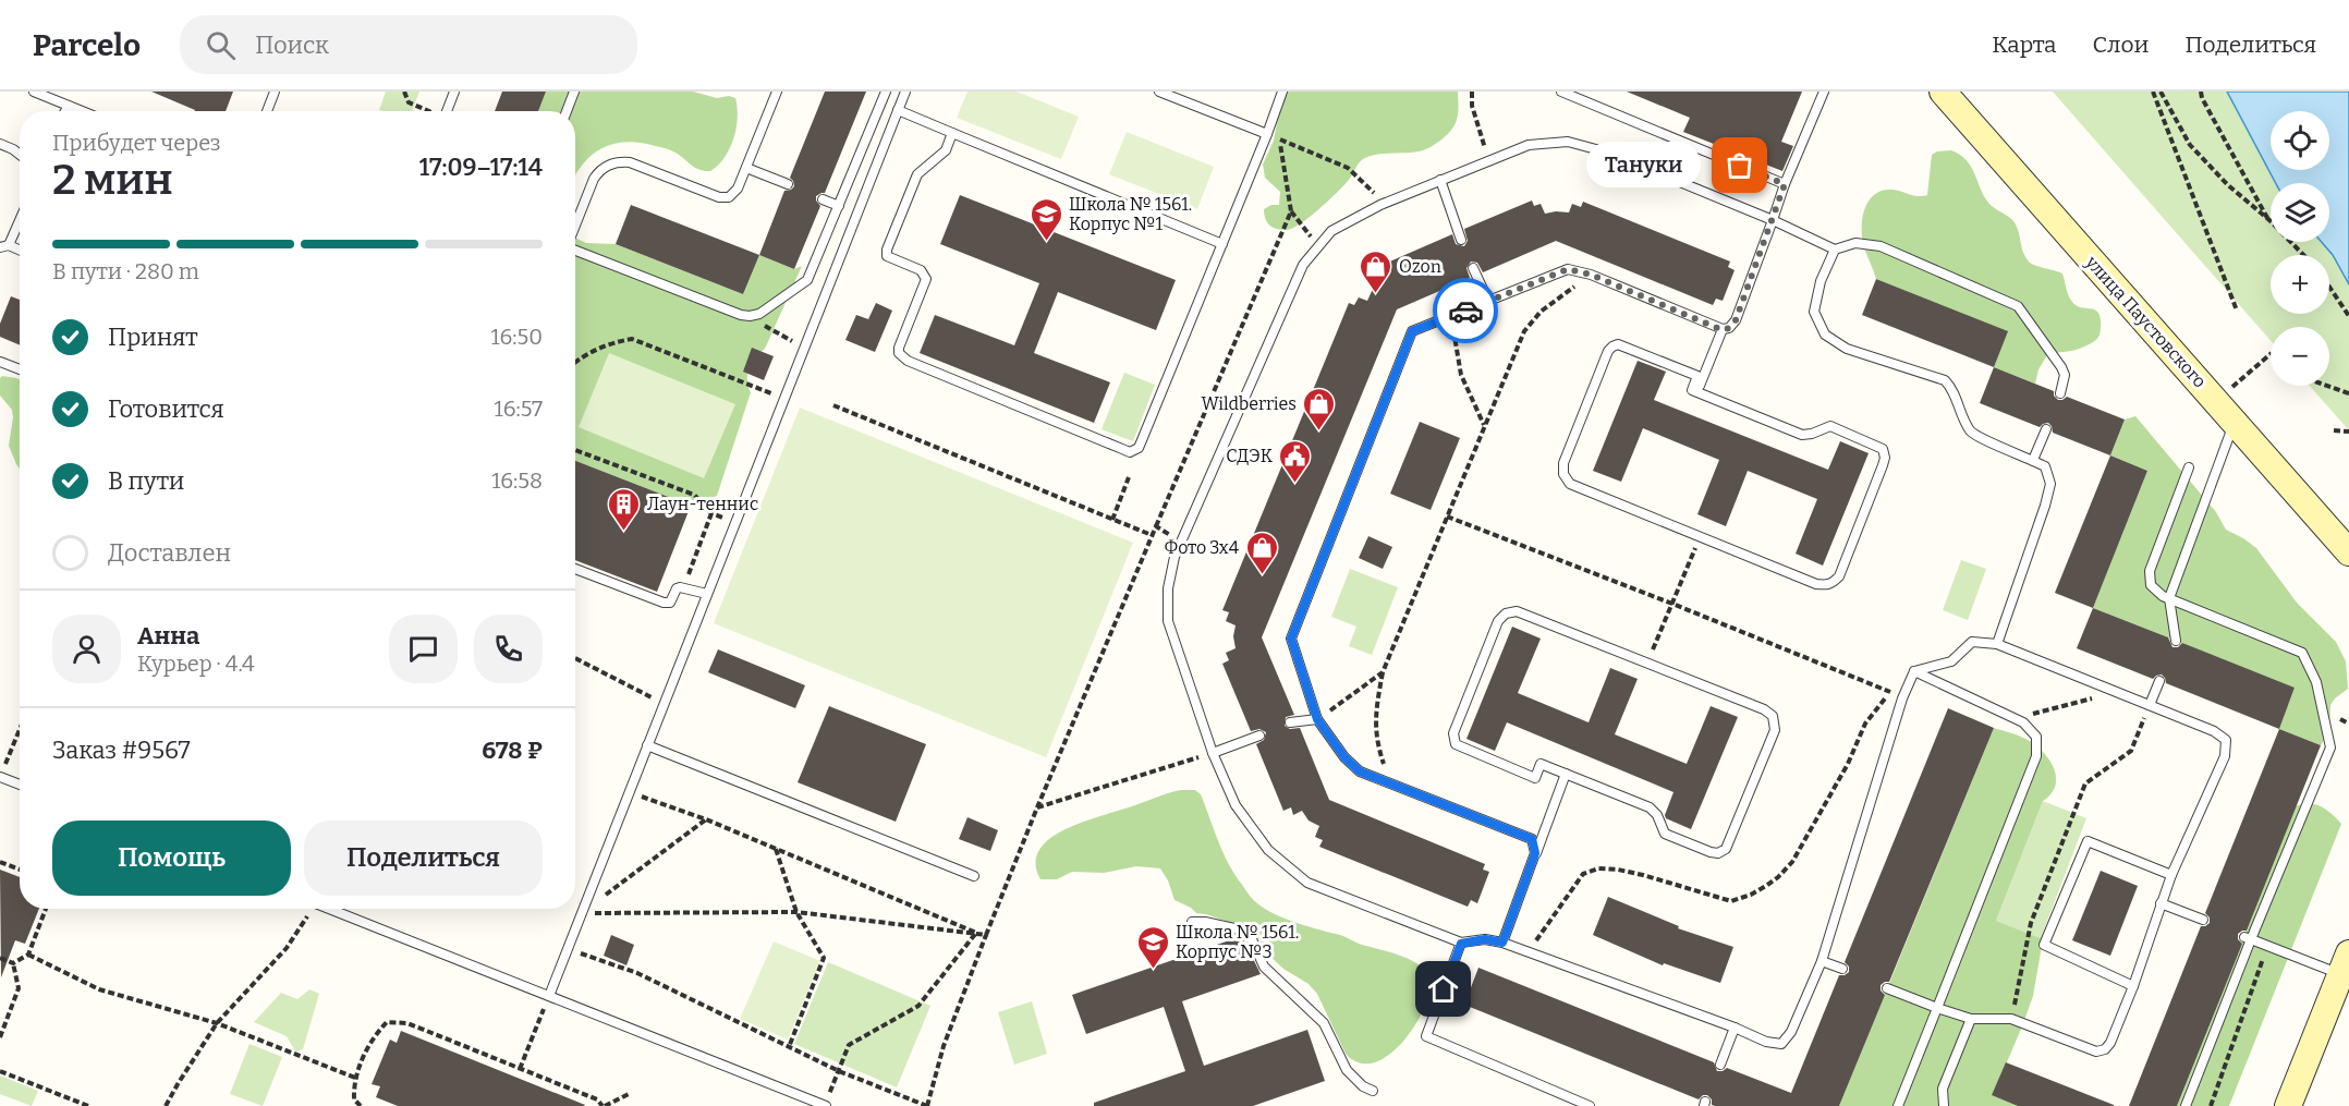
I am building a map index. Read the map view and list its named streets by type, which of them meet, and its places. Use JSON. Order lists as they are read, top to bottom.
{
  "streets": {
    "main road": ["улица Паустовского"]
  },
  "places": {
    "other": ["Тануки"],
    "school or university": ["Школа № 1561. Корпус №1", "Школа № 1561. Корпус №3"],
    "shop": ["Ozon", "Wildberries", "Фото 3х4"],
    "public building": ["СДЭК"],
    "building": ["Лаун-теннис"]
  },
  "page": {
    "header": "Parcelo",
    "search": "Поиск",
    "nav": ["Карта", "Слои", "Поделиться"],
    "map_buttons": ["+", "−"],
    "heading": ["2 мин", "Прибудет через", "17:09–17:14"],
    "panel": [
      "Анна",
      "Курьер · 4.4",
      "Заказ #9567",
      "678 ₽"
    ],
    "bubble": "Тануки",
    "bar": "В пути · 280 m",
    "list": [
      ["Принят", "16:50"],
      ["Готовится", "16:57"],
      ["В пути", "16:58"],
      "Доставлен"
    ],
    "buttons": ["Помощь", "Поделиться"]
  }
}
